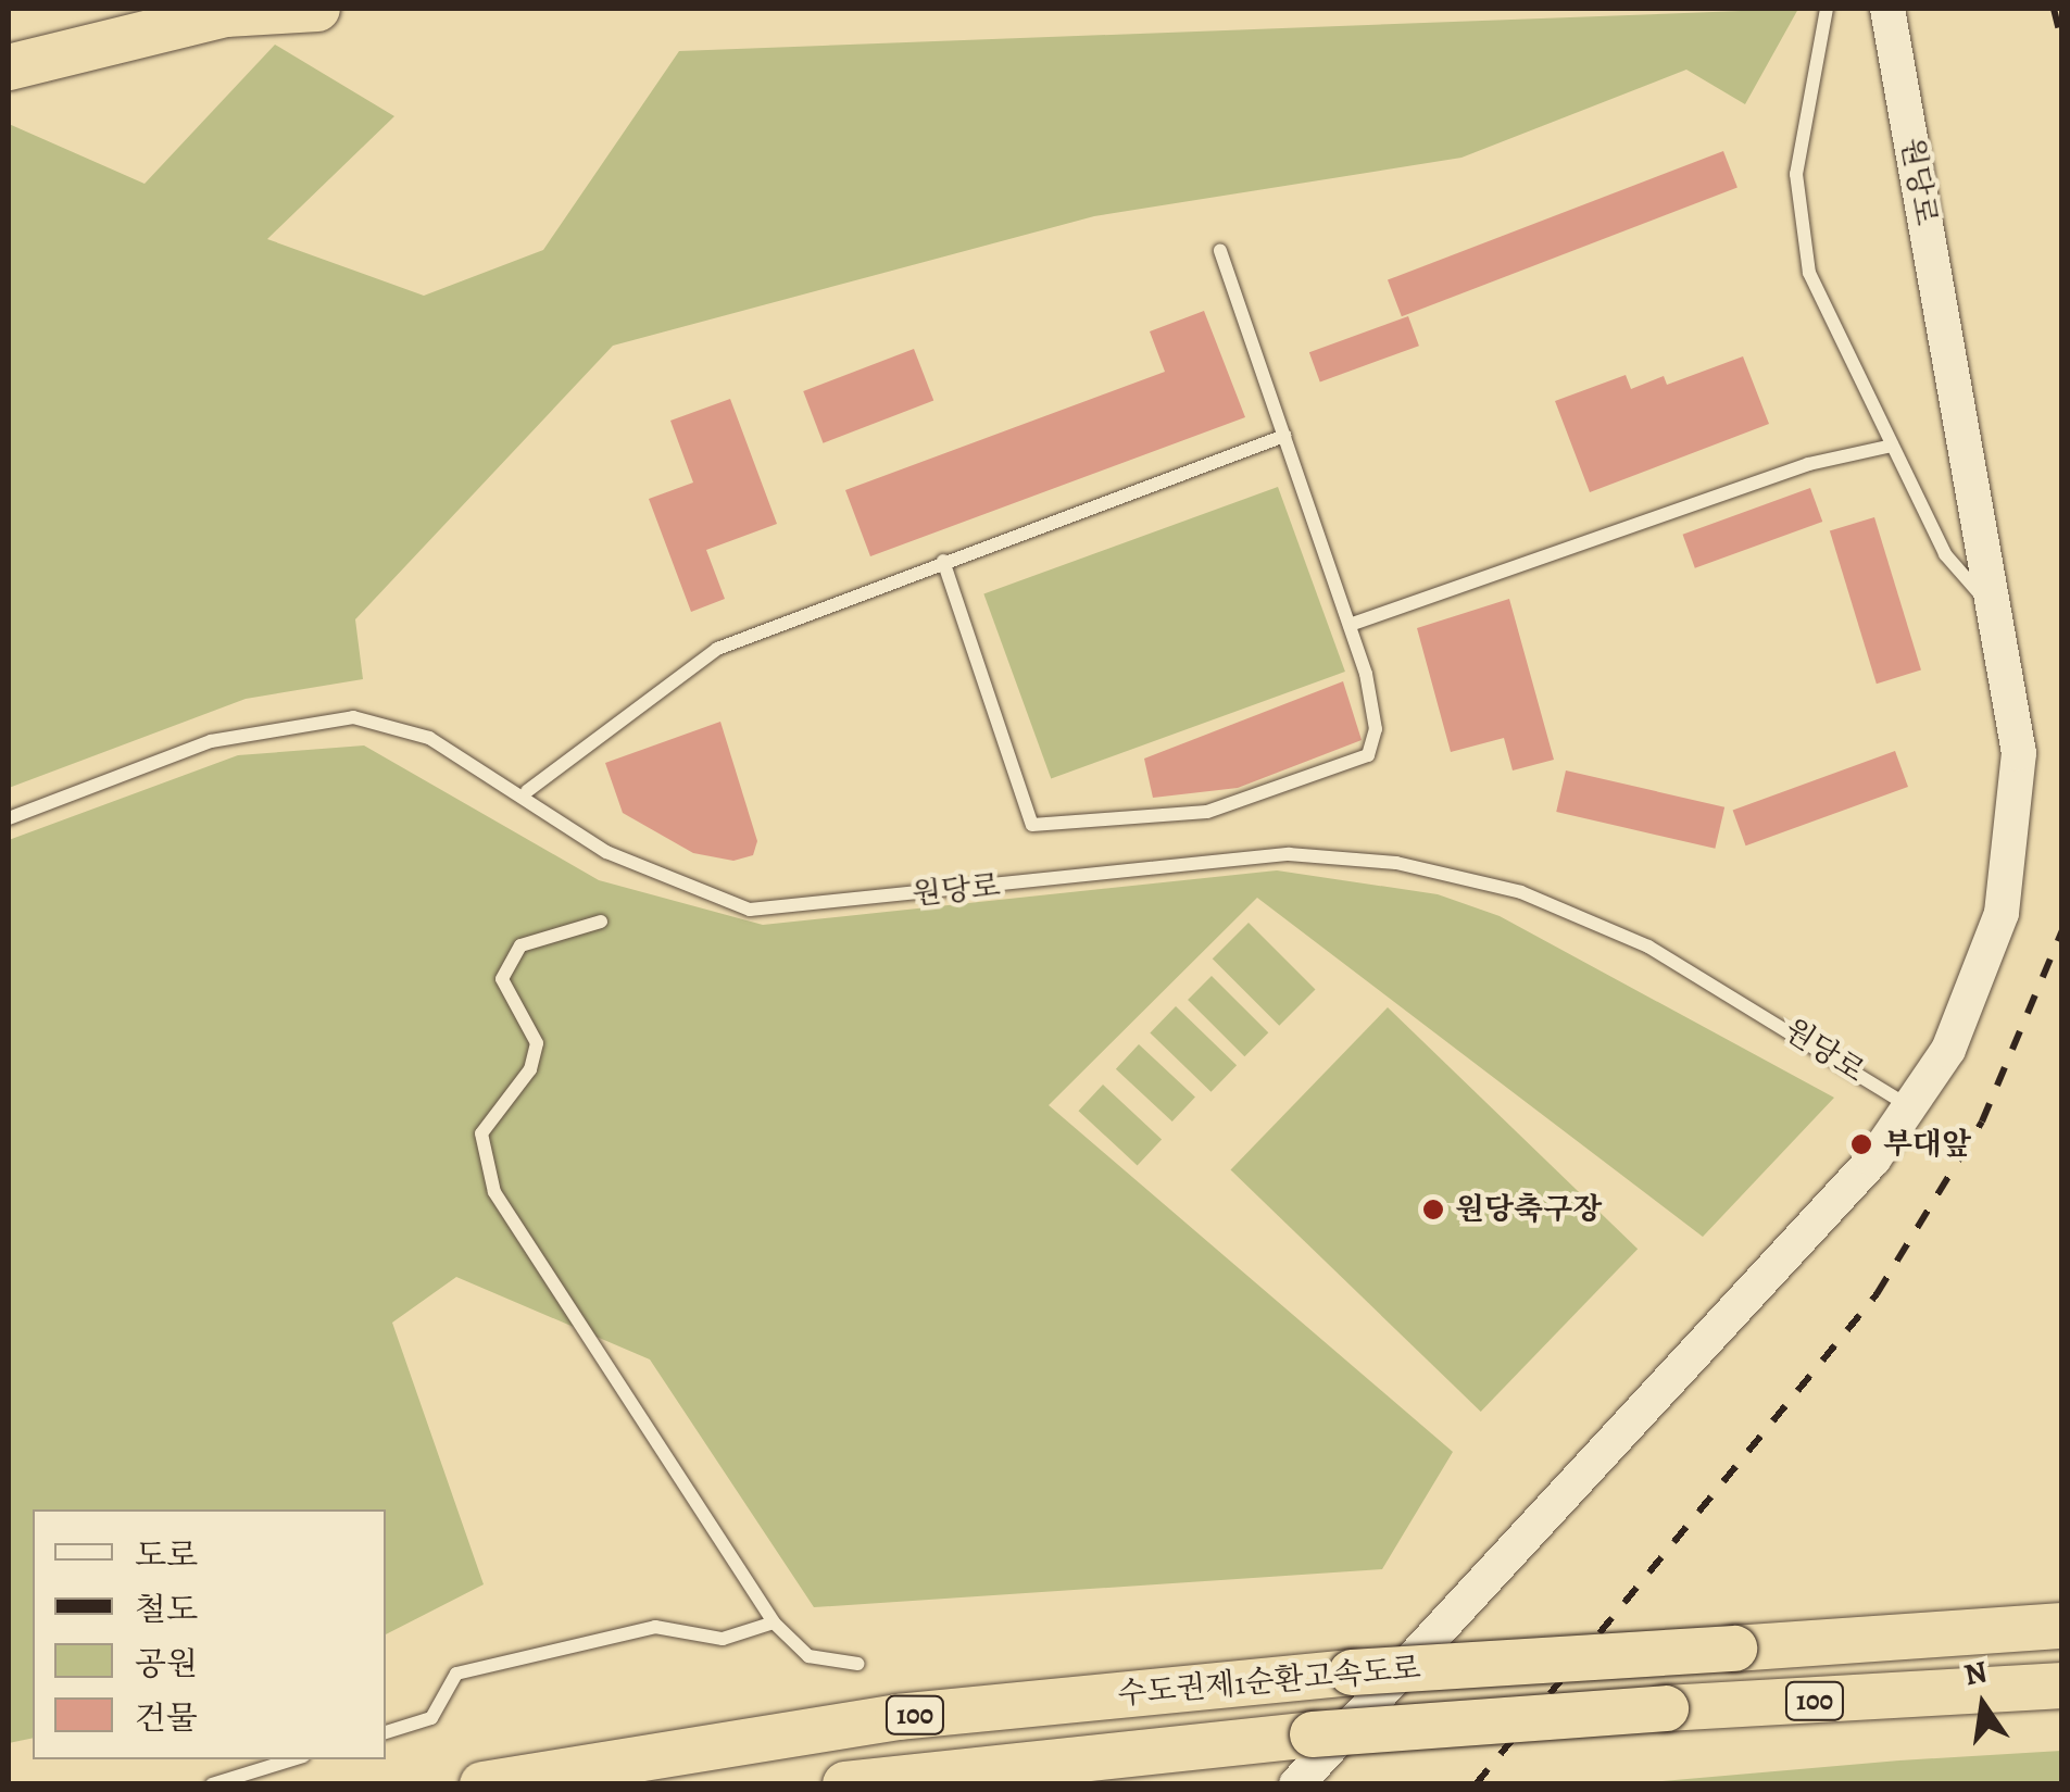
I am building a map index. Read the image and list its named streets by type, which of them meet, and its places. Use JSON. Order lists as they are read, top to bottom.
{
  "streets": {
    "highway": ["수도권제1순환고속도로", "100"],
    "main road": ["원당로"]
  },
  "places": ["부대앞", "원당축구장"],
  "legend": [
    "도로",
    "철도",
    "공원",
    "건물"
  ],
  "north": "top"
}
